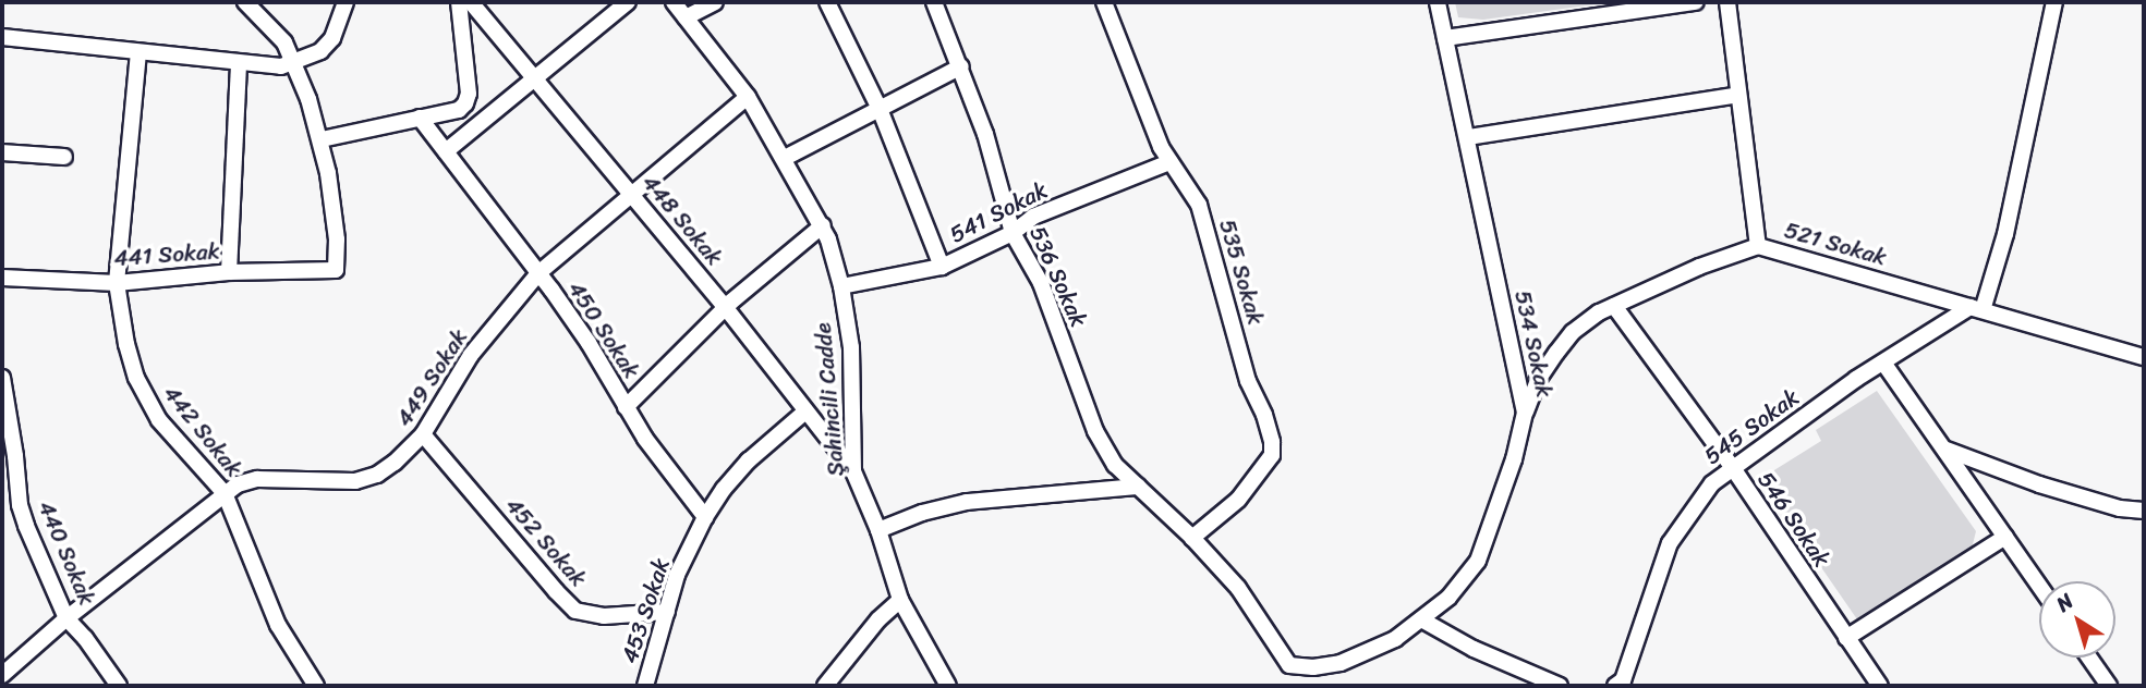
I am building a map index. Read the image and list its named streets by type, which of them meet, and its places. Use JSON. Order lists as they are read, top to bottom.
{
  "streets": {
    "street": [
      "541 Sokak",
      "448 Sokak",
      "521 Sokak",
      "441 Sokak",
      "535 Sokak",
      "536 Sokak",
      "450 Sokak",
      "534 Sokak",
      "449 Sokak",
      "Şahincili Cadde",
      "545 Sokak",
      "442 Sokak",
      "546 Sokak",
      "452 Sokak",
      "440 Sokak",
      "453 Sokak"
    ]
  },
  "crossings": [
    ["541 Sokak", "535 Sokak"],
    ["541 Sokak", "536 Sokak"],
    ["541 Sokak", "Şahincili Cadde"],
    ["448 Sokak", "449 Sokak"],
    ["448 Sokak", "Şahincili Cadde"],
    ["448 Sokak", "453 Sokak"],
    ["521 Sokak", "534 Sokak"],
    ["521 Sokak", "545 Sokak"],
    ["521 Sokak", "546 Sokak"],
    ["441 Sokak", "442 Sokak"],
    ["535 Sokak", "536 Sokak"],
    ["536 Sokak", "534 Sokak"],
    ["450 Sokak", "449 Sokak"],
    ["450 Sokak", "453 Sokak"],
    ["449 Sokak", "Şahincili Cadde"],
    ["449 Sokak", "442 Sokak"],
    ["449 Sokak", "452 Sokak"],
    ["449 Sokak", "440 Sokak"],
    ["545 Sokak", "546 Sokak"],
    ["452 Sokak", "453 Sokak"]
  ],
  "north": "top left"
}
